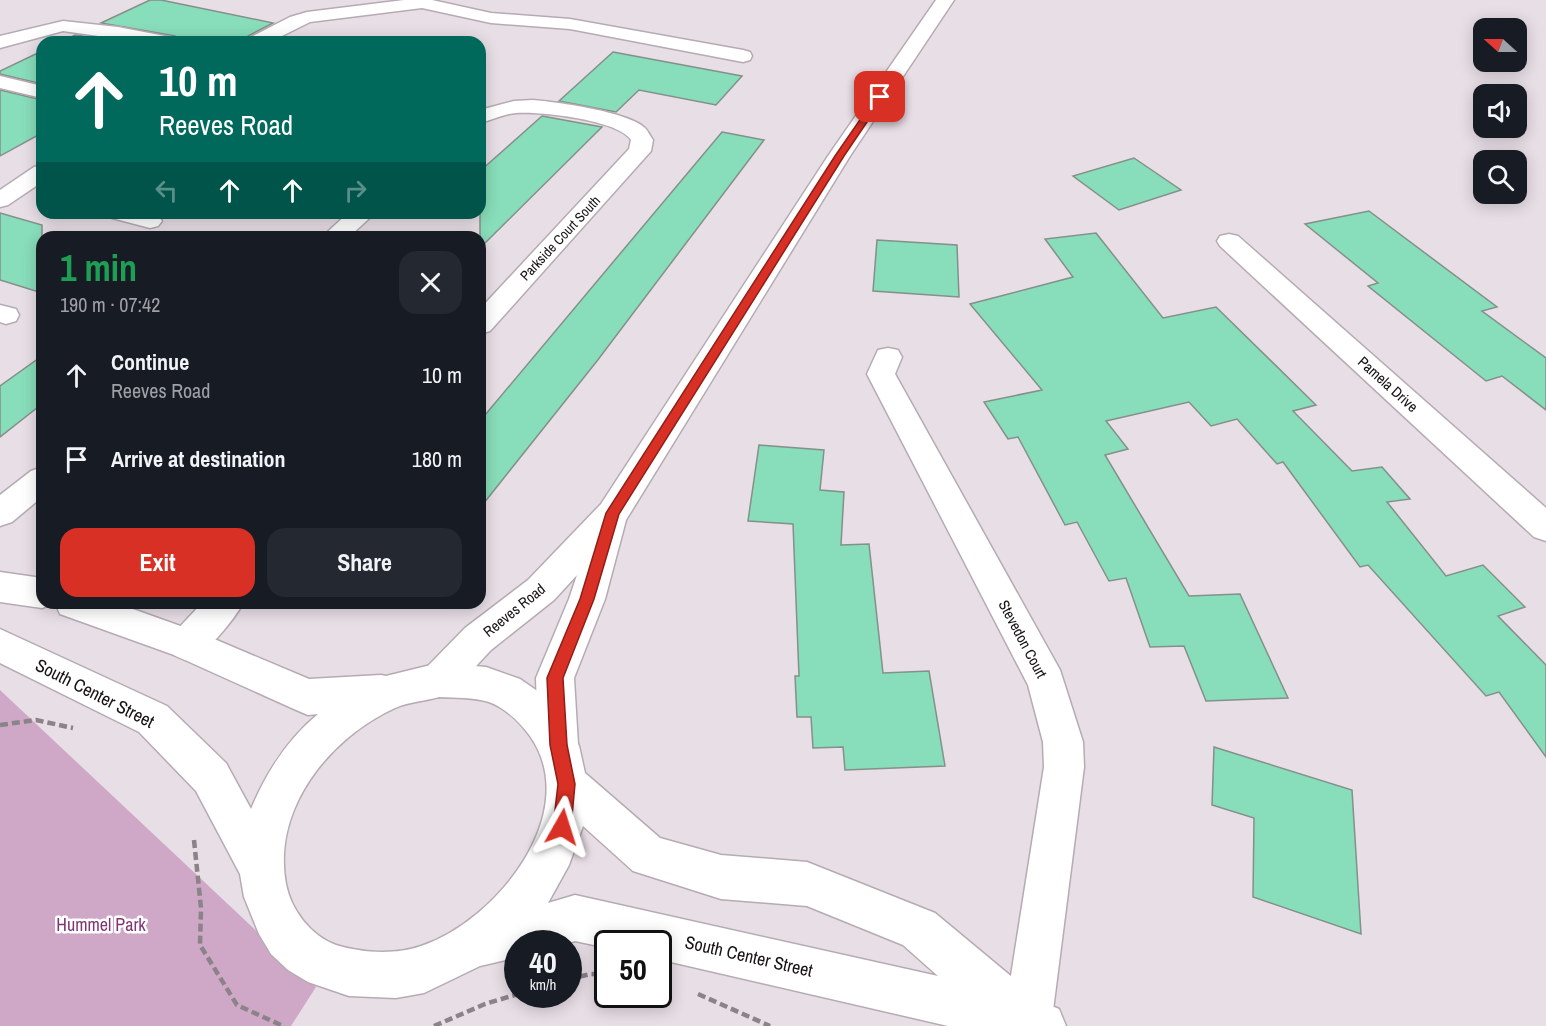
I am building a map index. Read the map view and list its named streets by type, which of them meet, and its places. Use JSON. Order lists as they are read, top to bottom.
{
  "streets": {
    "street": [
      "Parkside Court South",
      "Pamela Drive",
      "Reeves Road",
      "Stevedon Court",
      "South Center Street"
    ]
  },
  "crossings": [
    ["Reeves Road", "South Center Street"],
    ["Stevedon Court", "South Center Street"]
  ],
  "parks": ["Hummel Park"],
  "north": "left",
  "page": {
    "turn": ["10 m", "Reeves Road"],
    "heading": ["1 min", "190 m · 07:42"],
    "list": [
      {
        "name": "Continue",
        "note": "Reeves Road",
        "value": "10 m"
      },
      {
        "name": "Arrive at destination",
        "value": "180 m"
      }
    ],
    "buttons": ["Exit", "Share"],
    "speed": "40 km/h",
    "limit": "50"
  }
}
